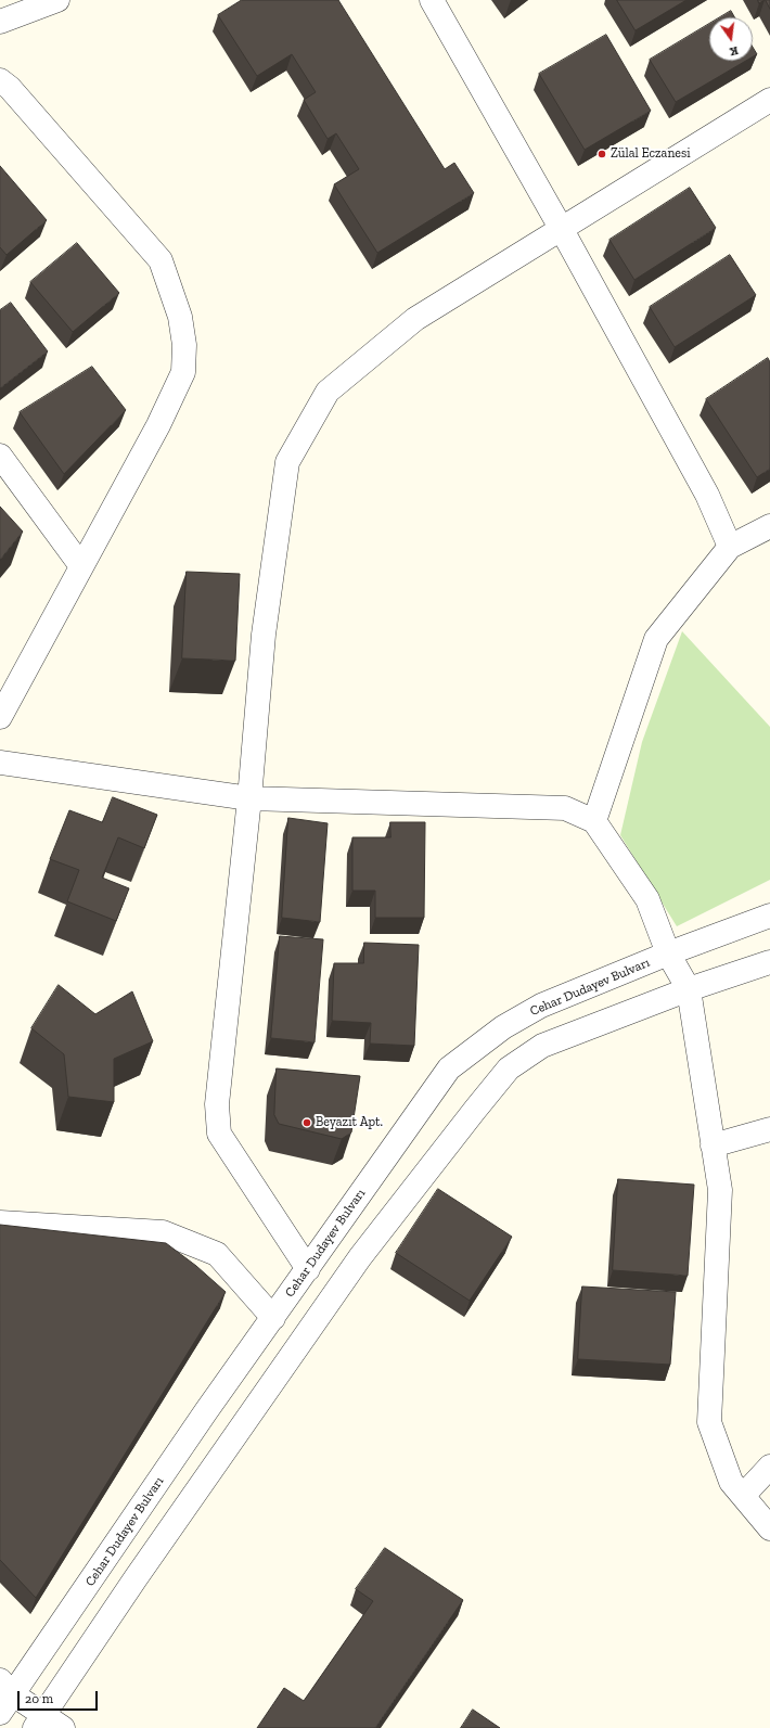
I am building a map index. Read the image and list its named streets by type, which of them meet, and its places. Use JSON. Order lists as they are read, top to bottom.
{
  "streets": {
    "street": ["Cehar Dudayev Bulvarı"]
  },
  "places": ["Zülal Eczanesi", "Beyazıt Apt."],
  "scale_bar": "20 m",
  "north": "bottom"
}
